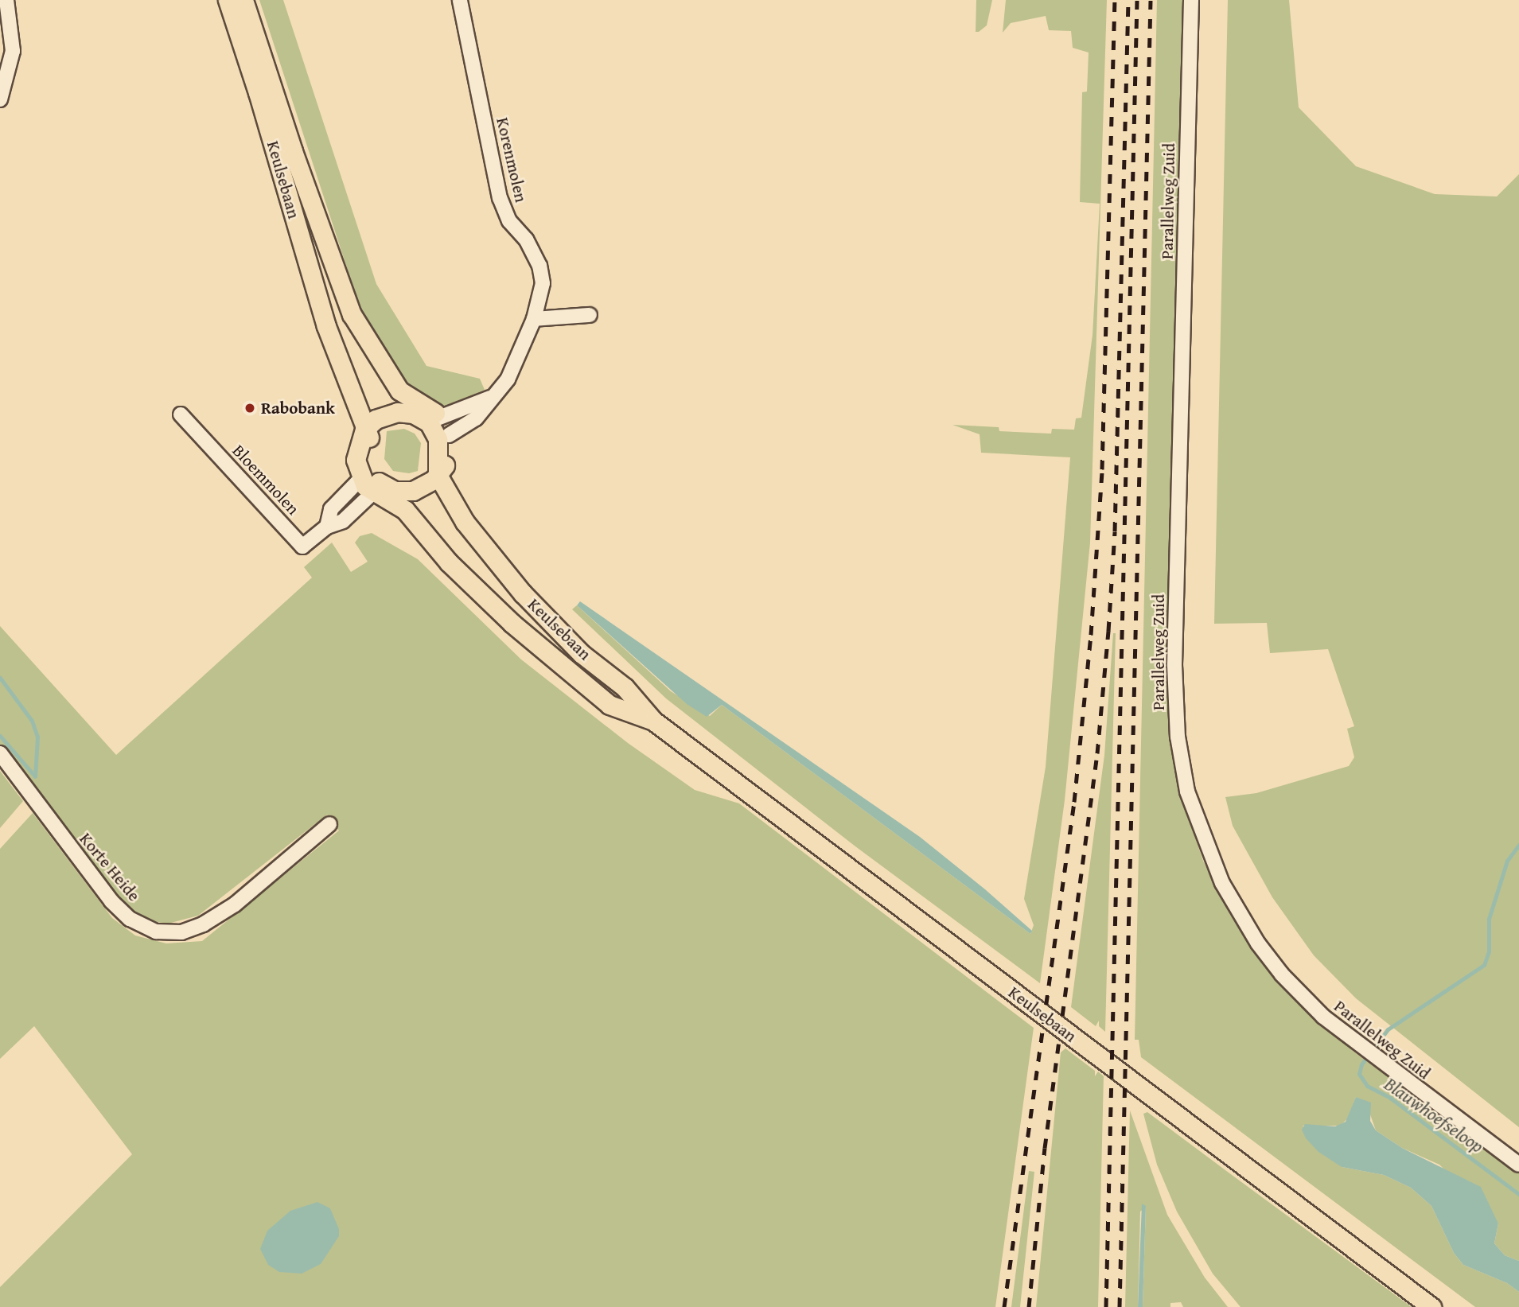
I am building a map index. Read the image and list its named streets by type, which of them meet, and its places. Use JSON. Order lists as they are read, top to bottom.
{
  "streets": {
    "main road": ["Keulsebaan"],
    "street": [
      "Korenmolen",
      "Parallelweg Zuid",
      "Bloemmolen",
      "Korte Heide"
    ]
  },
  "crossings": [
    ["Korenmolen", "Keulsebaan"],
    ["Korenmolen", "Bloemmolen"],
    ["Keulsebaan", "Bloemmolen"]
  ],
  "water": ["Blauwhoefseloop"],
  "places": ["Rabobank"]
}
